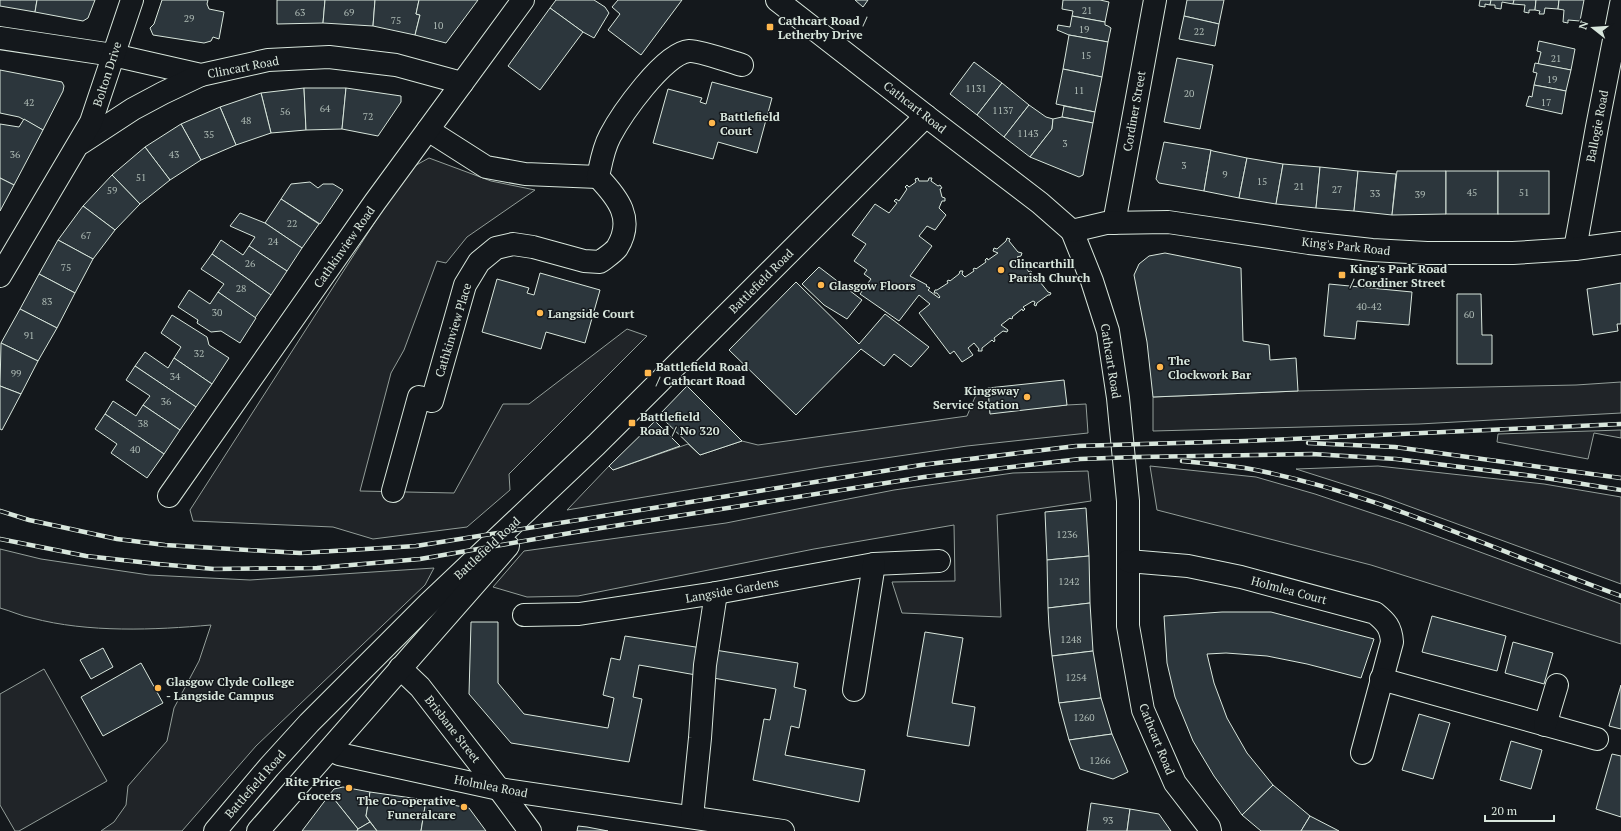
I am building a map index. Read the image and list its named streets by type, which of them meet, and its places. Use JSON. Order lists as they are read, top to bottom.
{
  "streets": {
    "street": [
      "Clincart Road",
      "Bolton Drive",
      "Cathcart Road",
      "Cordiner Street",
      "Ballogie Road",
      "King's Park Road",
      "Cathkinview Road",
      "Battlefield Road",
      "Cathkinview Place",
      "Langside Gardens",
      "Holmlea Court",
      "Brisbane Street",
      "Holmlea Road"
    ]
  },
  "crossings": [
    ["Clincart Road", "Bolton Drive"],
    ["Clincart Road", "Cathkinview Road"],
    ["Cathcart Road", "King's Park Road"],
    ["Cathcart Road", "Battlefield Road"],
    ["Cathcart Road", "Holmlea Court"],
    ["Cordiner Street", "King's Park Road"],
    ["Ballogie Road", "King's Park Road"],
    ["Battlefield Road", "Brisbane Street"],
    ["Battlefield Road", "Holmlea Road"],
    ["Brisbane Street", "Holmlea Road"]
  ],
  "places": {
    "transit": [
      "Cathcart Road / Letherby Drive",
      "King's Park Road / Cordiner Street",
      "Battlefield Road / Cathcart Road",
      "Battlefield Road / No 320"
    ],
    "other": [
      "Battlefield Court",
      "Clincarthill Parish Church",
      "Glasgow Floors",
      "Langside Court",
      "The Clockwork Bar",
      "Kingsway Service Station",
      "Glasgow Clyde College - Langside Campus",
      "Rite Price Grocers",
      "The Co-operative Funeralcare"
    ]
  },
  "house_numbers": [
    "21",
    "63",
    "69",
    "29",
    "75",
    "10",
    "19",
    "22",
    "15",
    "21",
    "19",
    "1131",
    "11",
    "20",
    "42",
    "17",
    "64",
    "1137",
    "56",
    "72",
    "48",
    "1143",
    "35",
    "3",
    "36",
    "43",
    "3",
    "9",
    "51",
    "15",
    "21",
    "27",
    "59",
    "45",
    "51",
    "33",
    "39",
    "22",
    "67",
    "24",
    "26",
    "75",
    "28",
    "83",
    "40-42",
    "30",
    "60",
    "91",
    "32",
    "99",
    "34",
    "36",
    "38",
    "40",
    "1236",
    "1242",
    "1248",
    "1254",
    "1260",
    "1266",
    "93"
  ],
  "scale_bar": "20 m",
  "north": "left"
}
